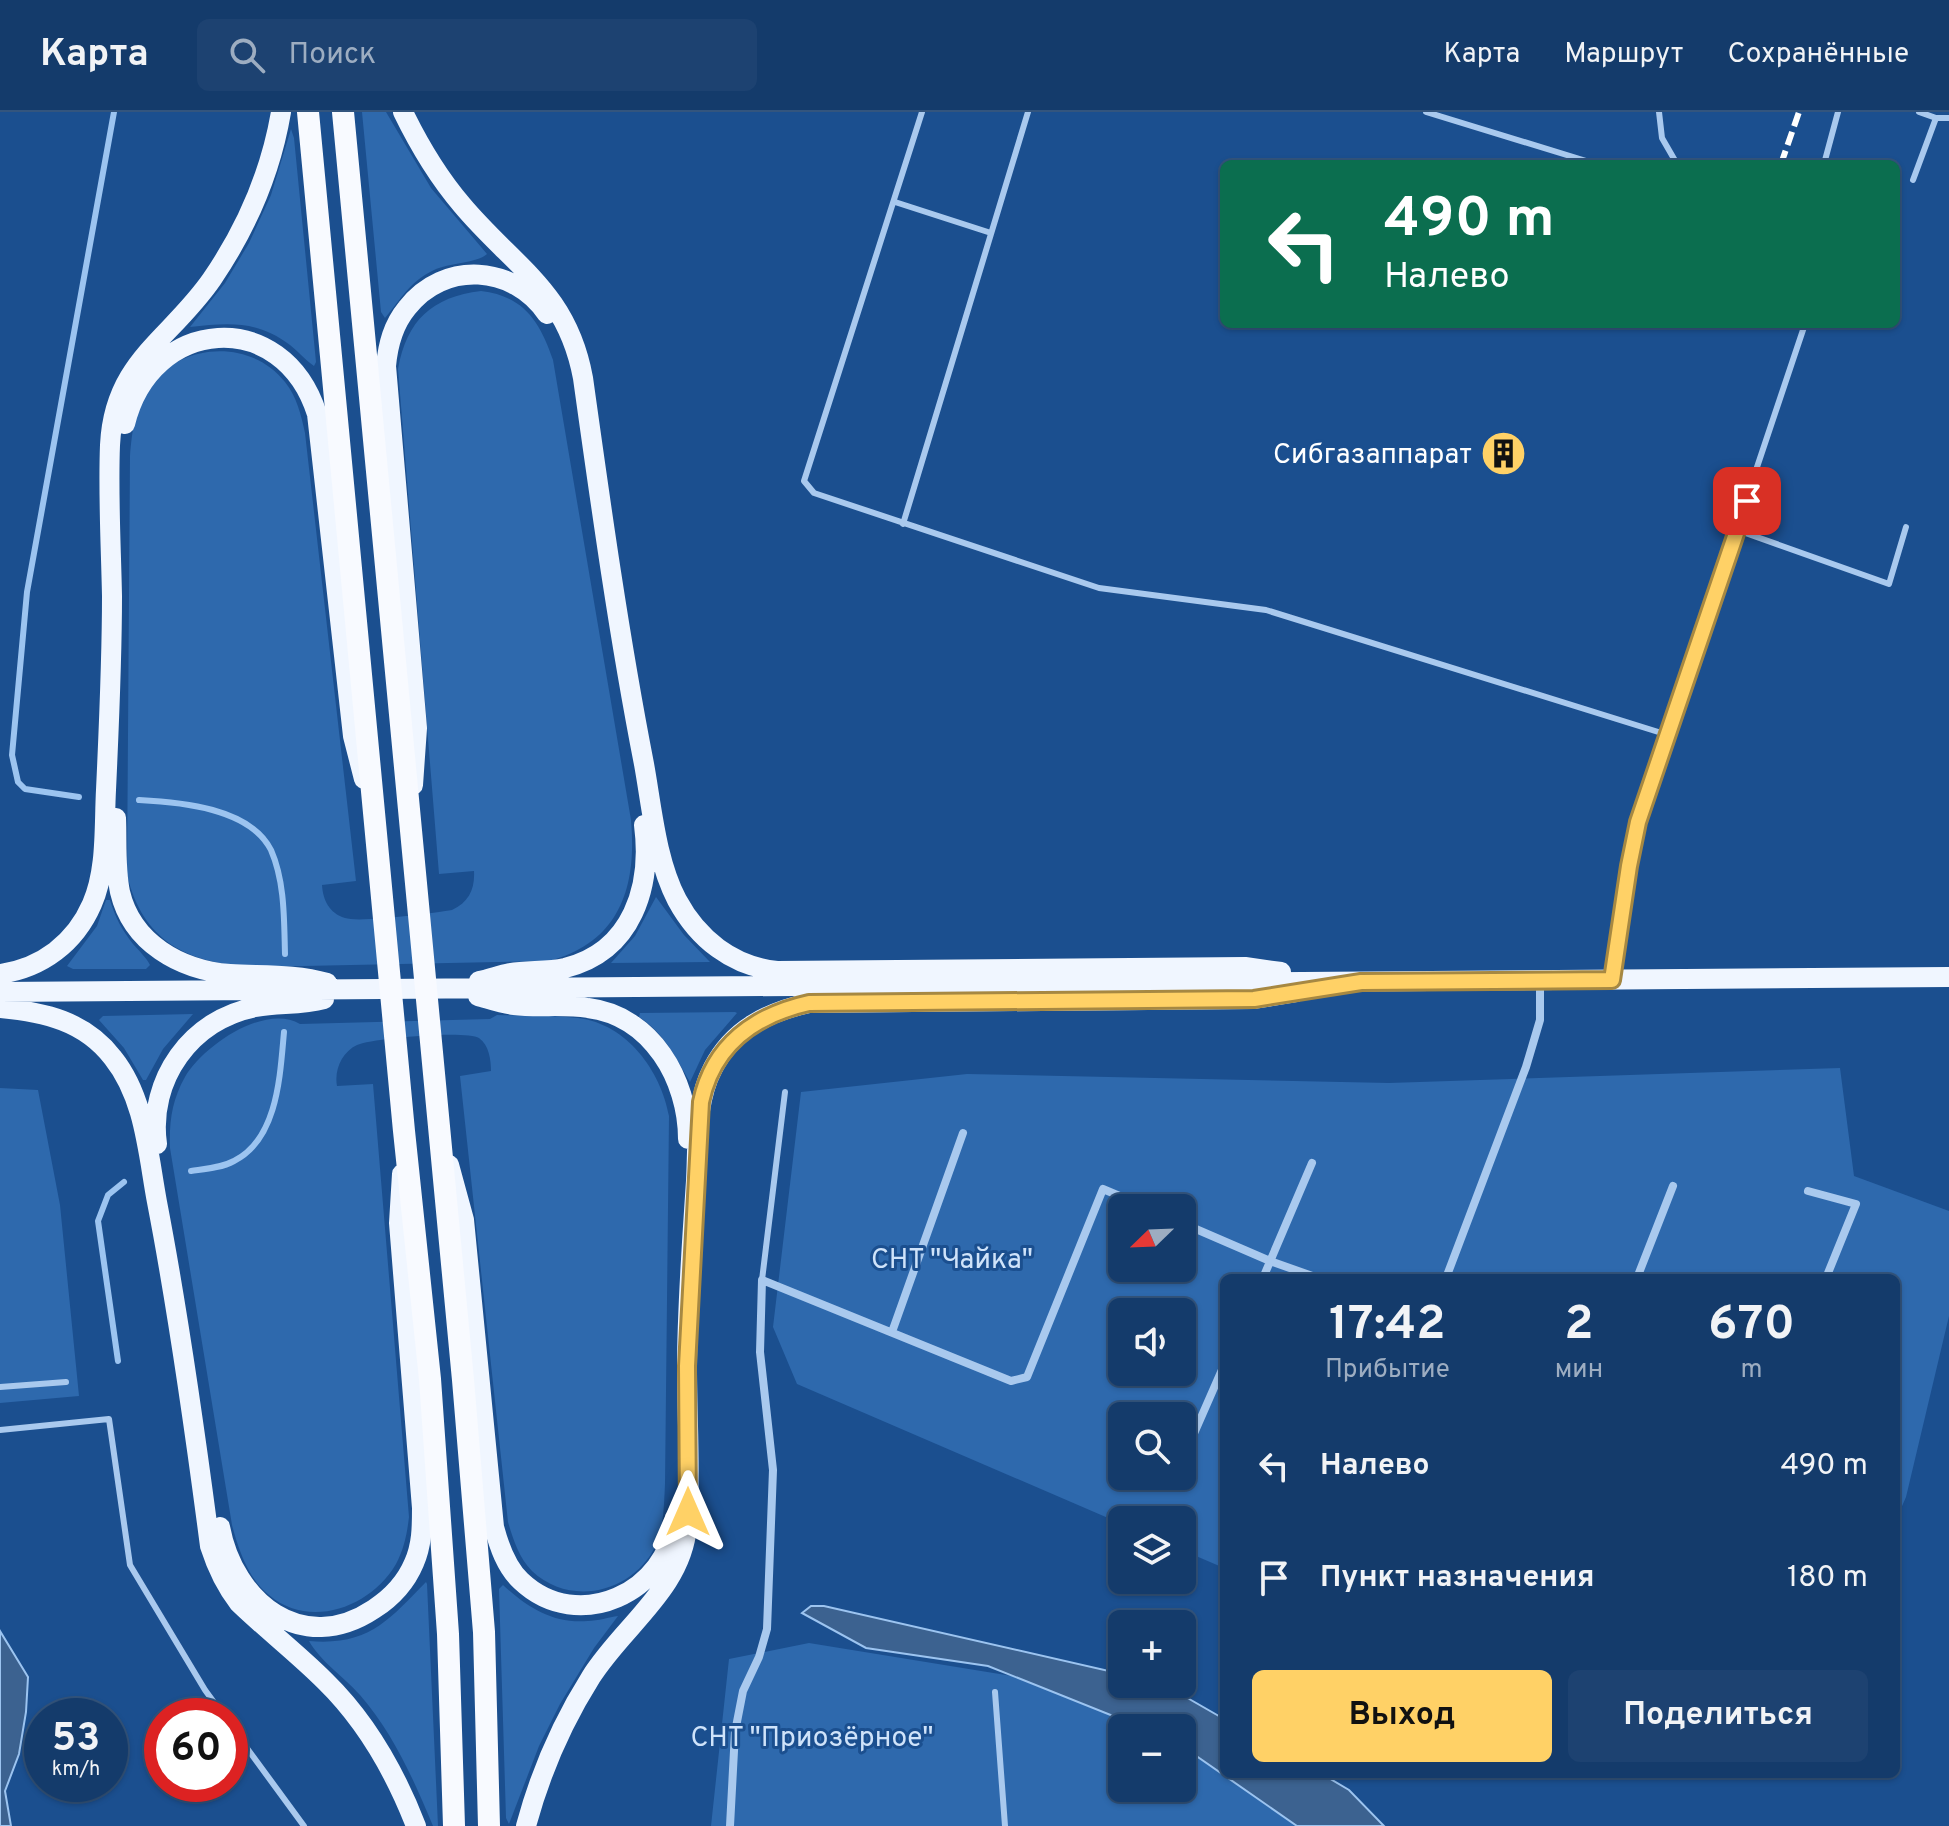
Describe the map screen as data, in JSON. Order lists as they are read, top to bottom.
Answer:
{
  "parks": ["СНТ \"Чайка\"", "СНТ \"Приозёрное\""],
  "places": {
    "building": ["Сибгазаппарат"]
  },
  "north": "bottom left",
  "page": {
    "header": "Карта",
    "search": "Поиск",
    "nav": ["Карта", "Маршрут", "Сохранённые"],
    "turn": ["490 m", "Налево"],
    "map_buttons": ["+", "−"],
    "eta": [
      "17:42",
      "Прибытие",
      "2",
      "мин",
      "670",
      "m"
    ],
    "list": [
      {
        "name": "Налево",
        "value": "490 m"
      },
      {
        "name": "Пункт назначения",
        "value": "180 m"
      }
    ],
    "buttons": ["Выход", "Поделиться"],
    "speed": "53 km/h",
    "limit": "60"
  }
}
